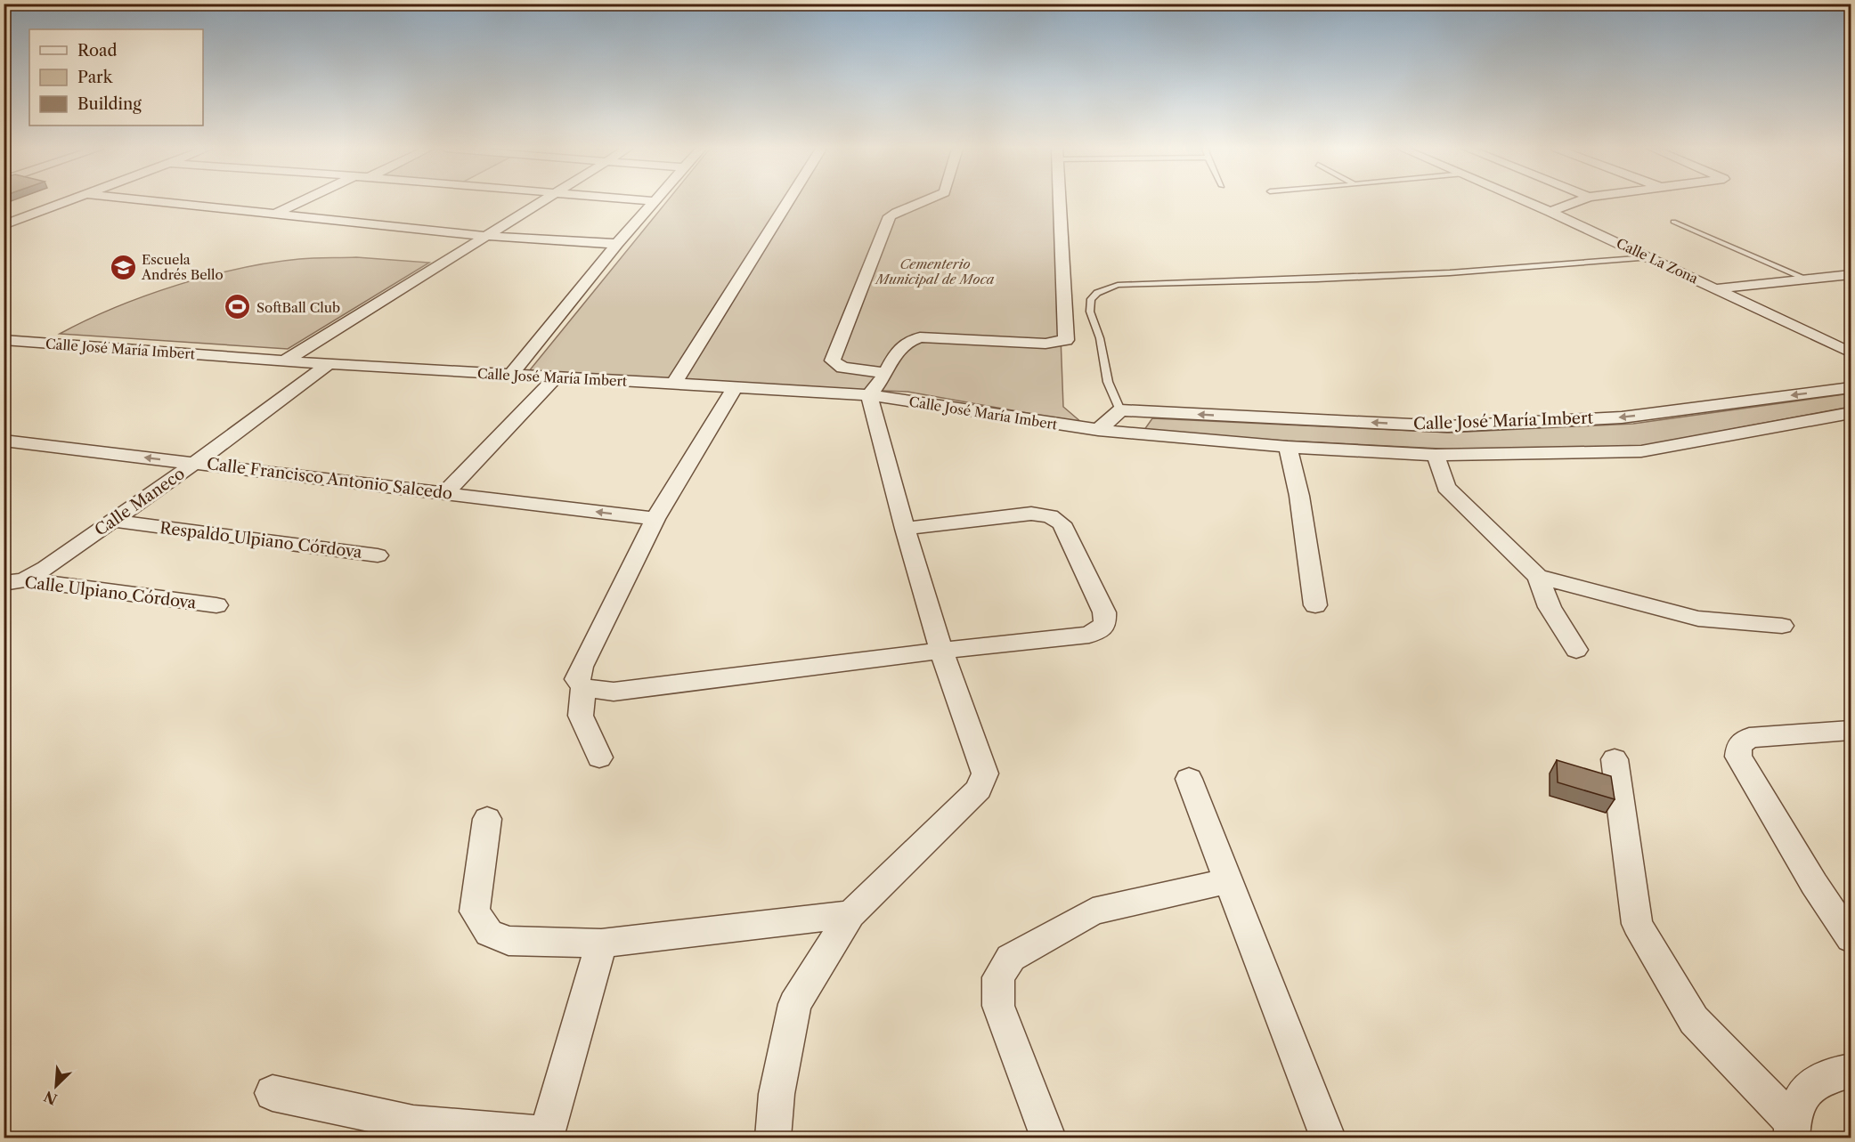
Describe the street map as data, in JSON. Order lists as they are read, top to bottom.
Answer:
{
  "streets": {
    "street": [
      "Calle La Zona",
      "Calle José María Imbert",
      "Calle Francisco Antonio Salcedo",
      "Calle Maneco",
      "Respaldo Ulpiano Córdova",
      "Calle Ulpiano Córdova"
    ]
  },
  "crossings": [
    ["Calle José María Imbert", "Calle Maneco"],
    ["Calle Francisco Antonio Salcedo", "Calle Maneco"],
    ["Calle Maneco", "Respaldo Ulpiano Córdova"],
    ["Calle Maneco", "Calle Ulpiano Córdova"]
  ],
  "one_way": ["Calle Francisco Antonio Salcedo"],
  "parks": ["Cementerio Municipal de Moca"],
  "places": {
    "school or university": ["Escuela Andrés Bello"],
    "sports": ["SoftBall Club"]
  },
  "legend": ["Road", "Park", "Building"],
  "north": "bottom left"
}
